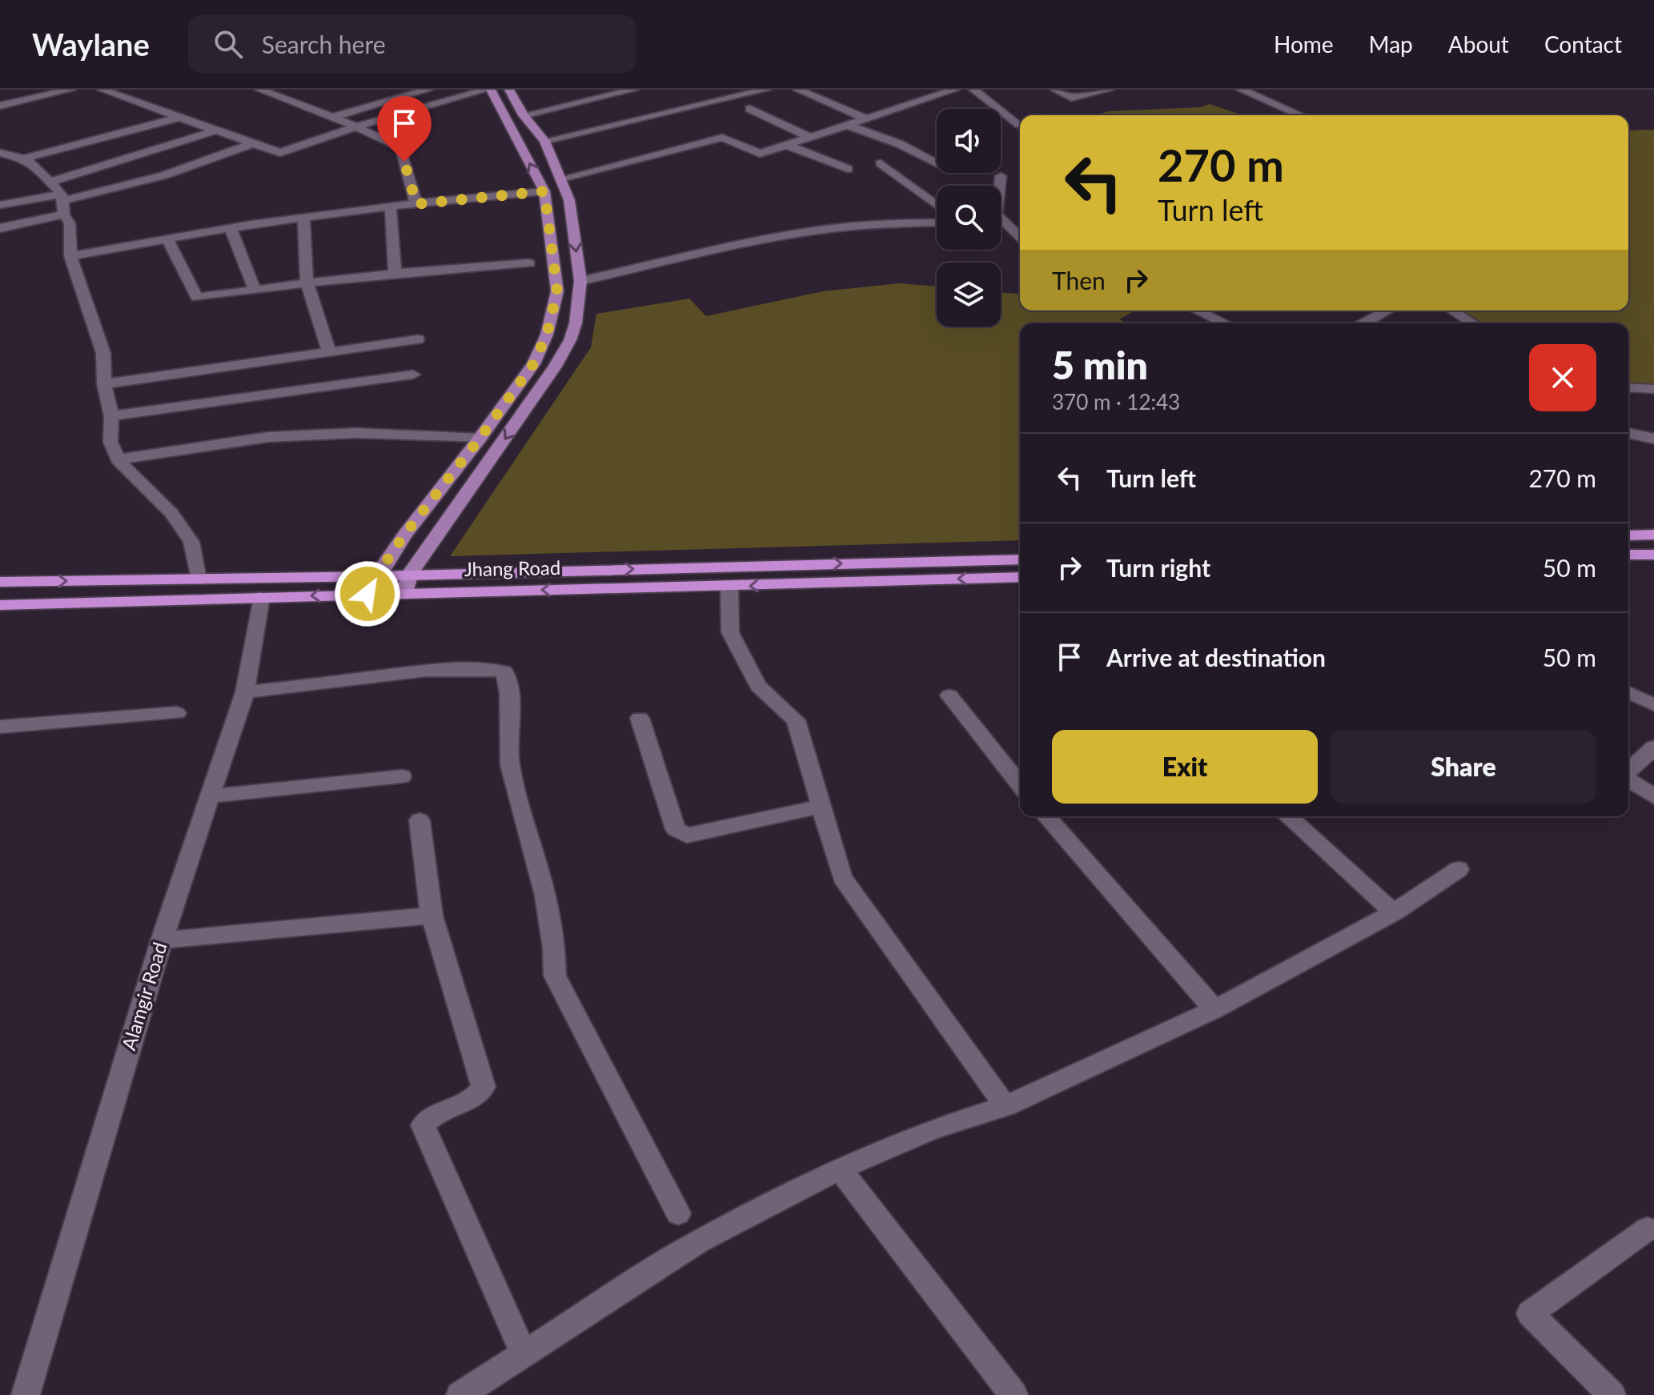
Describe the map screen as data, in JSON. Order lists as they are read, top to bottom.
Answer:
{
  "streets": {
    "highway": ["Jhang Road"],
    "street": ["Alamgir Road"]
  },
  "crossings": [
    ["Jhang Road", "Alamgir Road"]
  ],
  "page": {
    "header": "Waylane",
    "search": "Search here",
    "nav": [
      "Home",
      "Map",
      "About",
      "Contact"
    ],
    "turn": ["270 m", "Turn left"],
    "then": "Then",
    "heading": ["5 min", "370 m · 12:43"],
    "list": [
      {
        "name": "Turn left",
        "value": "270 m"
      },
      {
        "name": "Turn right",
        "value": "50 m"
      },
      {
        "name": "Arrive at destination",
        "value": "50 m"
      }
    ],
    "buttons": ["Exit", "Share"]
  }
}
